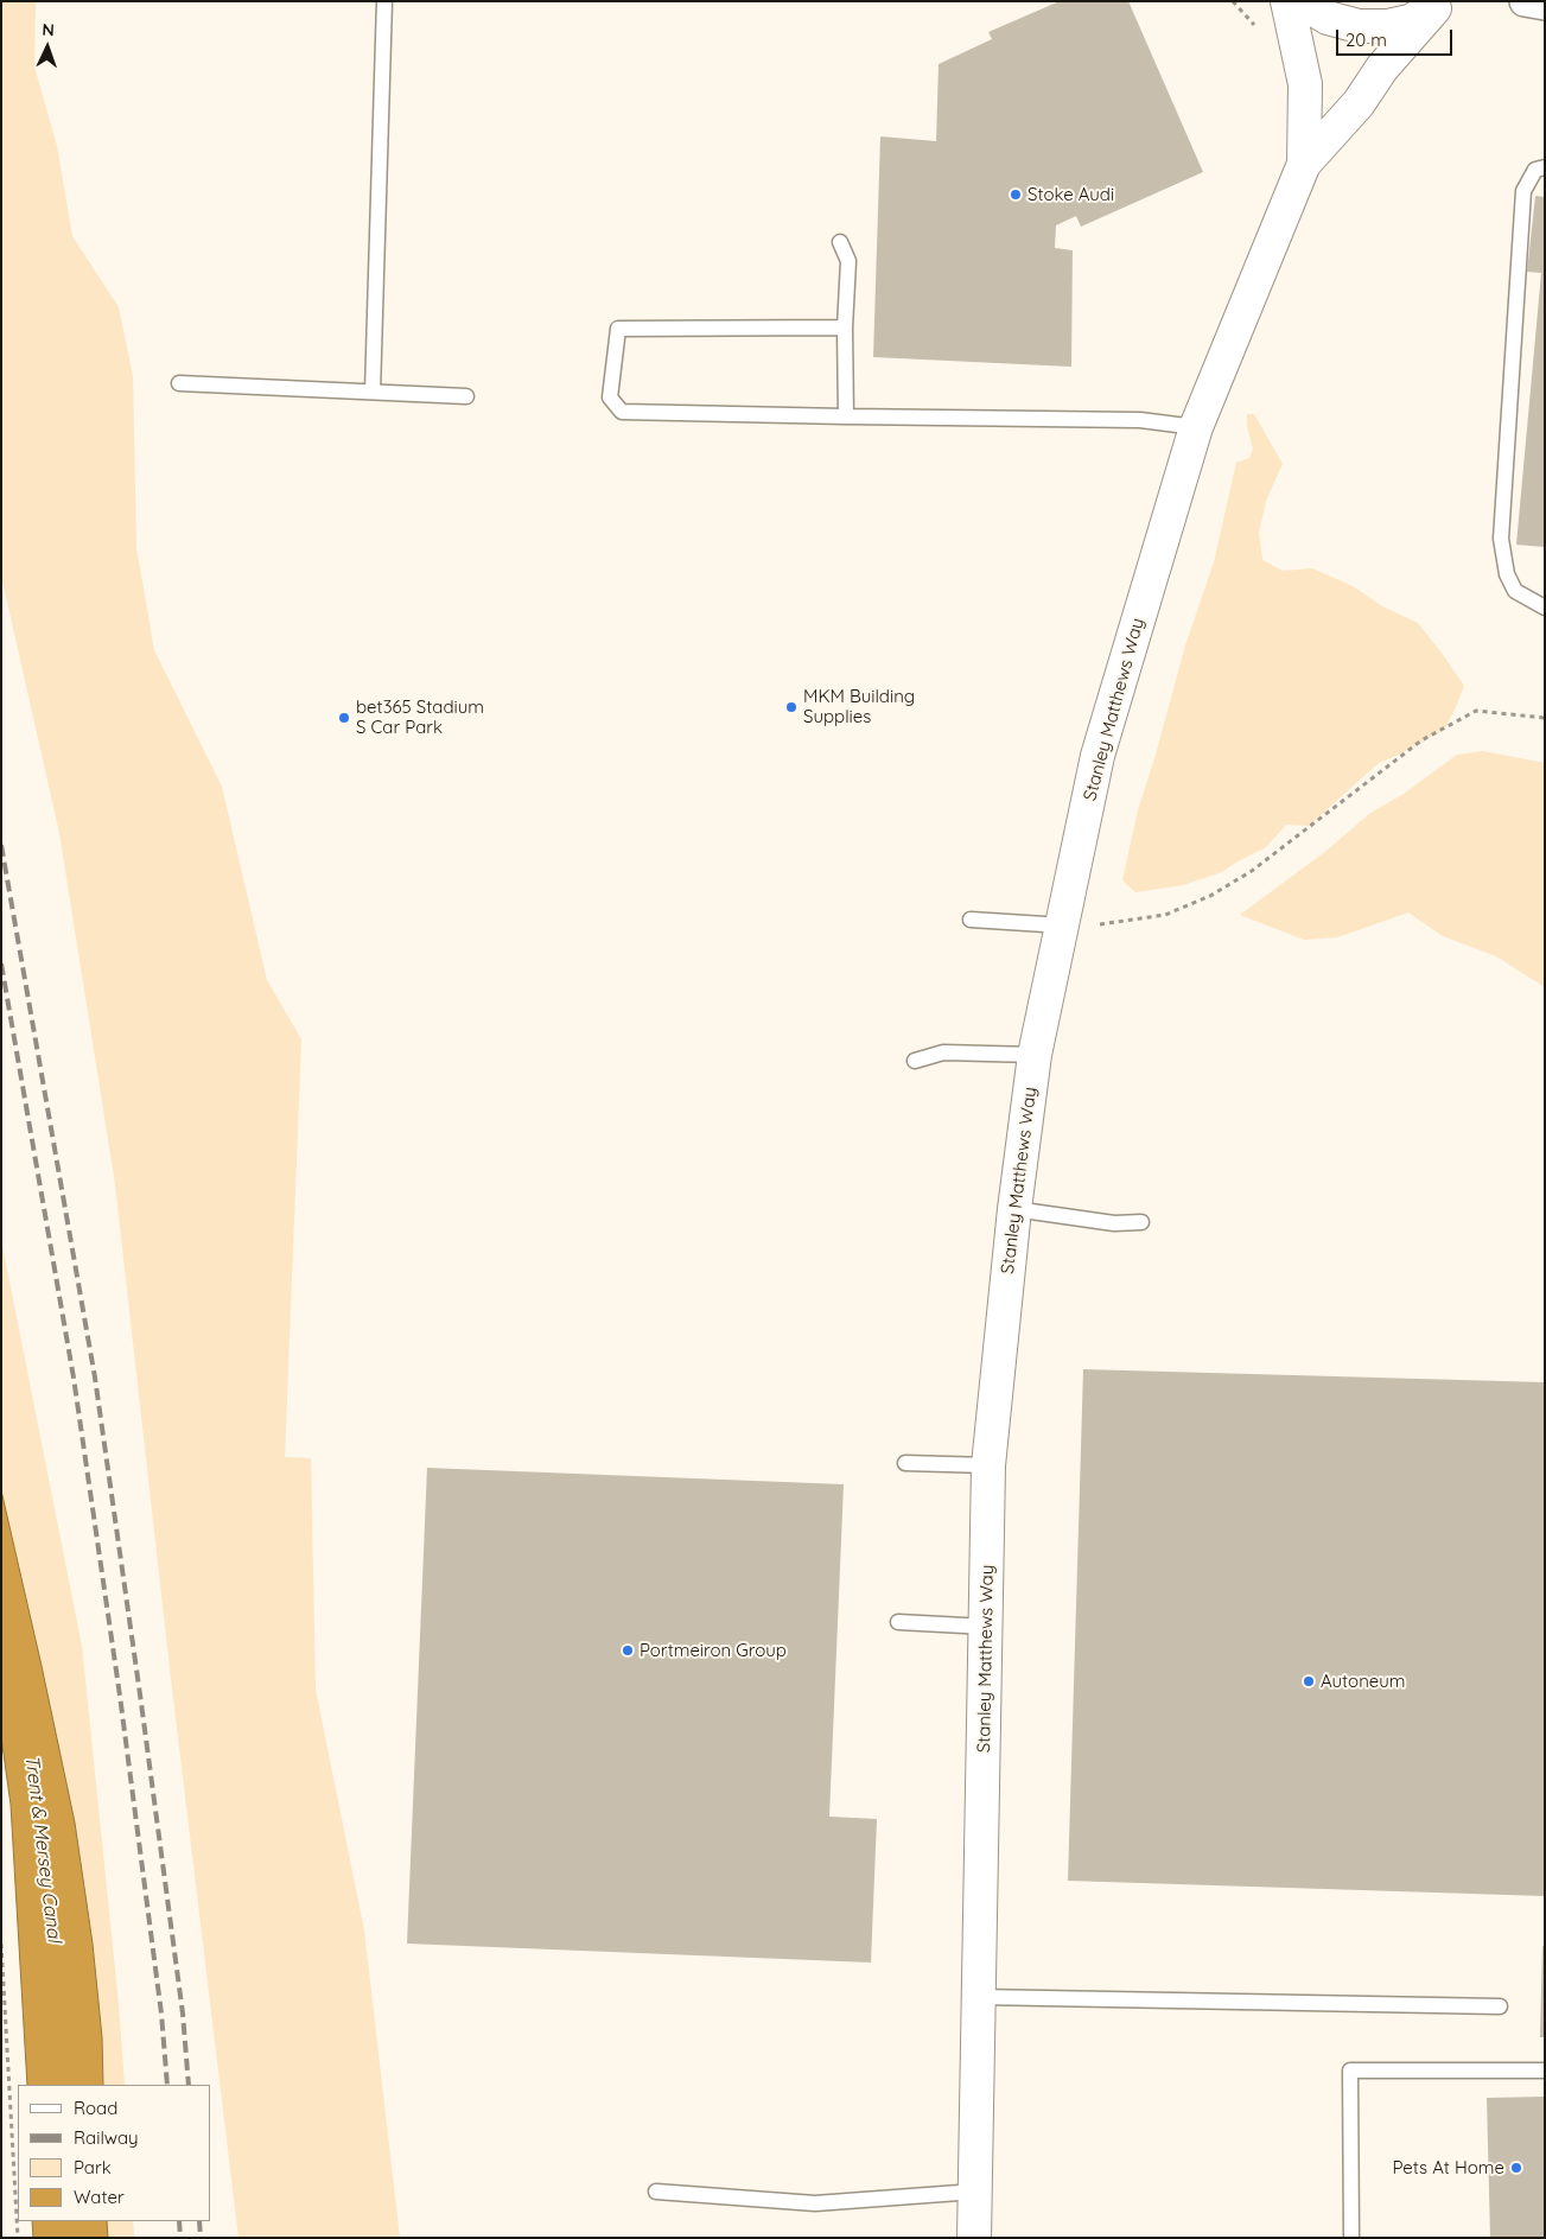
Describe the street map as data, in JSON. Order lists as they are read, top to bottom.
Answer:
{
  "streets": {
    "main road": ["Stanley Matthews Way"]
  },
  "water": ["Trent & Mersey Canal"],
  "places": [
    "Stoke Audi",
    "MKM Building Supplies",
    "bet365 Stadium S Car Park",
    "Portmeiron Group",
    "Autoneum",
    "Pets At Home"
  ],
  "legend": [
    "Road",
    "Railway",
    "Park",
    "Water"
  ],
  "scale_bar": "20 m",
  "north": "top"
}
